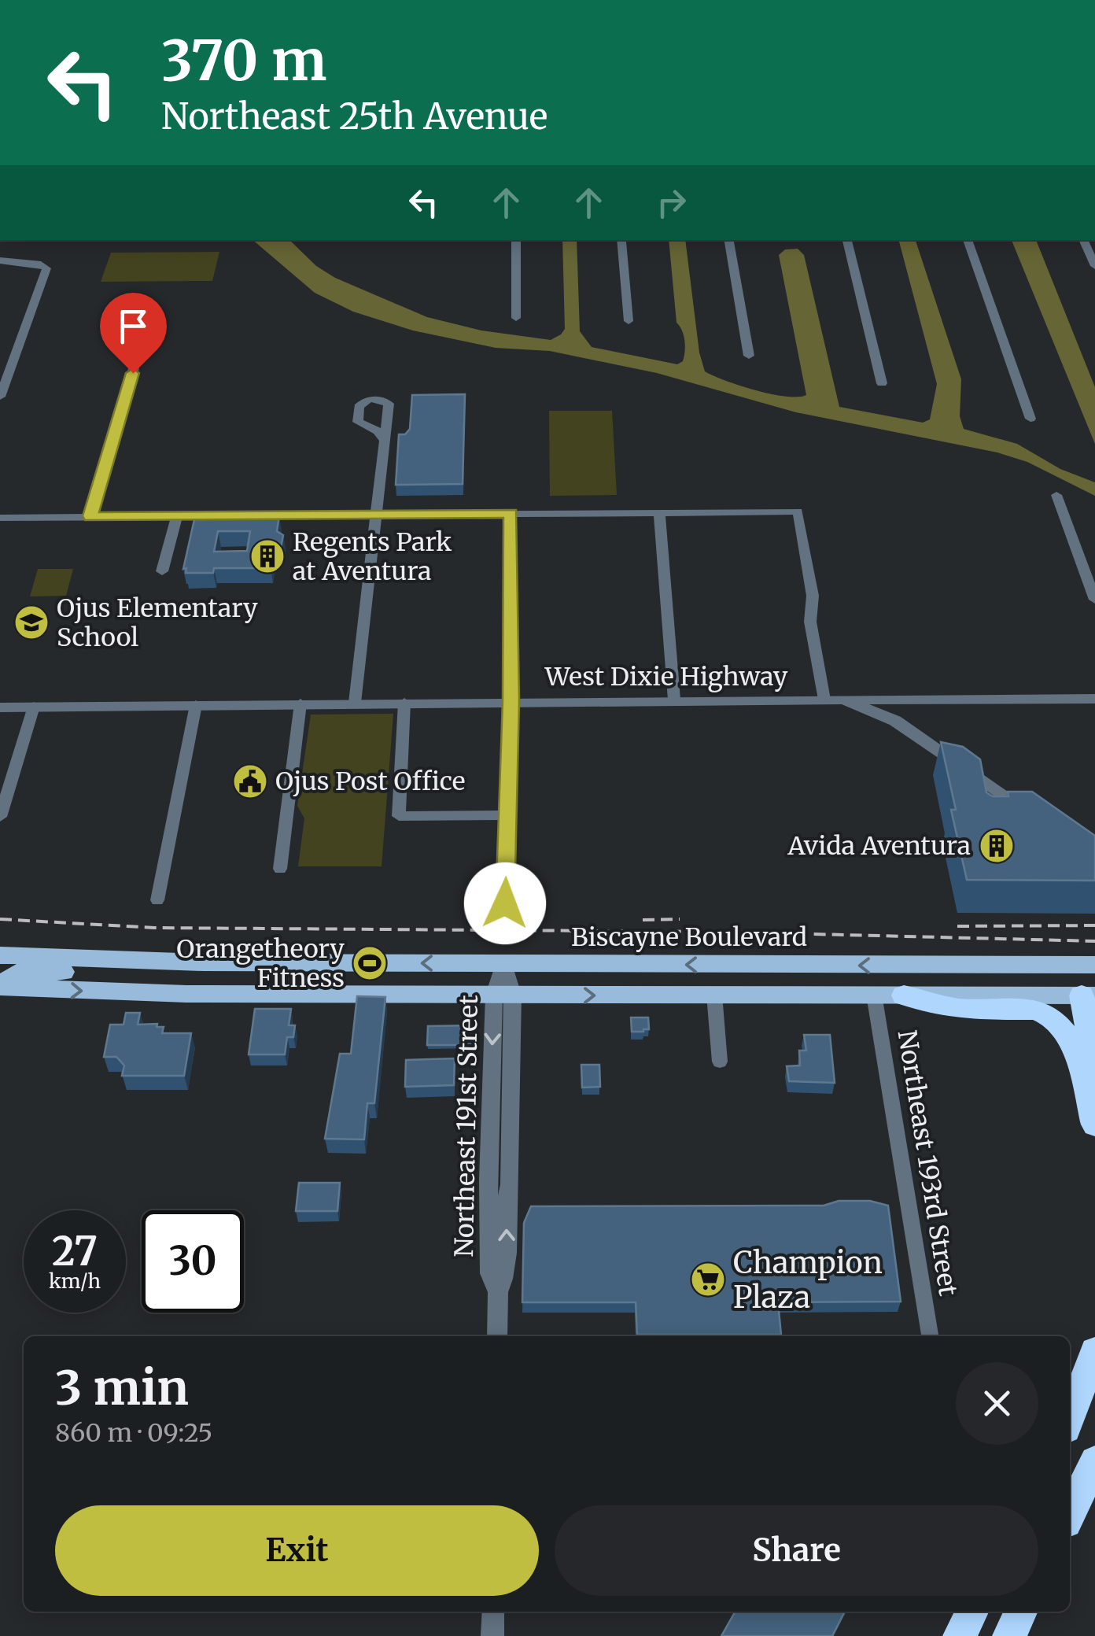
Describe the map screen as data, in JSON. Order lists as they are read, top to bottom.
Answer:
{
  "streets": {
    "main road": ["Biscayne Boulevard"],
    "street": ["West Dixie Highway", "Northeast 191st Street", "Northeast 193rd Street"]
  },
  "crossings": [
    ["Biscayne Boulevard", "Northeast 191st Street"]
  ],
  "places": {
    "building": ["Regents Park at Aventura", "Avida Aventura"],
    "school or university": ["Ojus Elementary School"],
    "public building": ["Ojus Post Office"],
    "sports": ["Orangetheory Fitness"],
    "supermarket": ["Champion Plaza"]
  },
  "page": {
    "turn": ["370 m", "Northeast 25th Avenue"],
    "speed": "27 km/h",
    "limit": "30",
    "heading": ["3 min", "860 m · 09:25"],
    "buttons": ["Exit", "Share"]
  }
}
